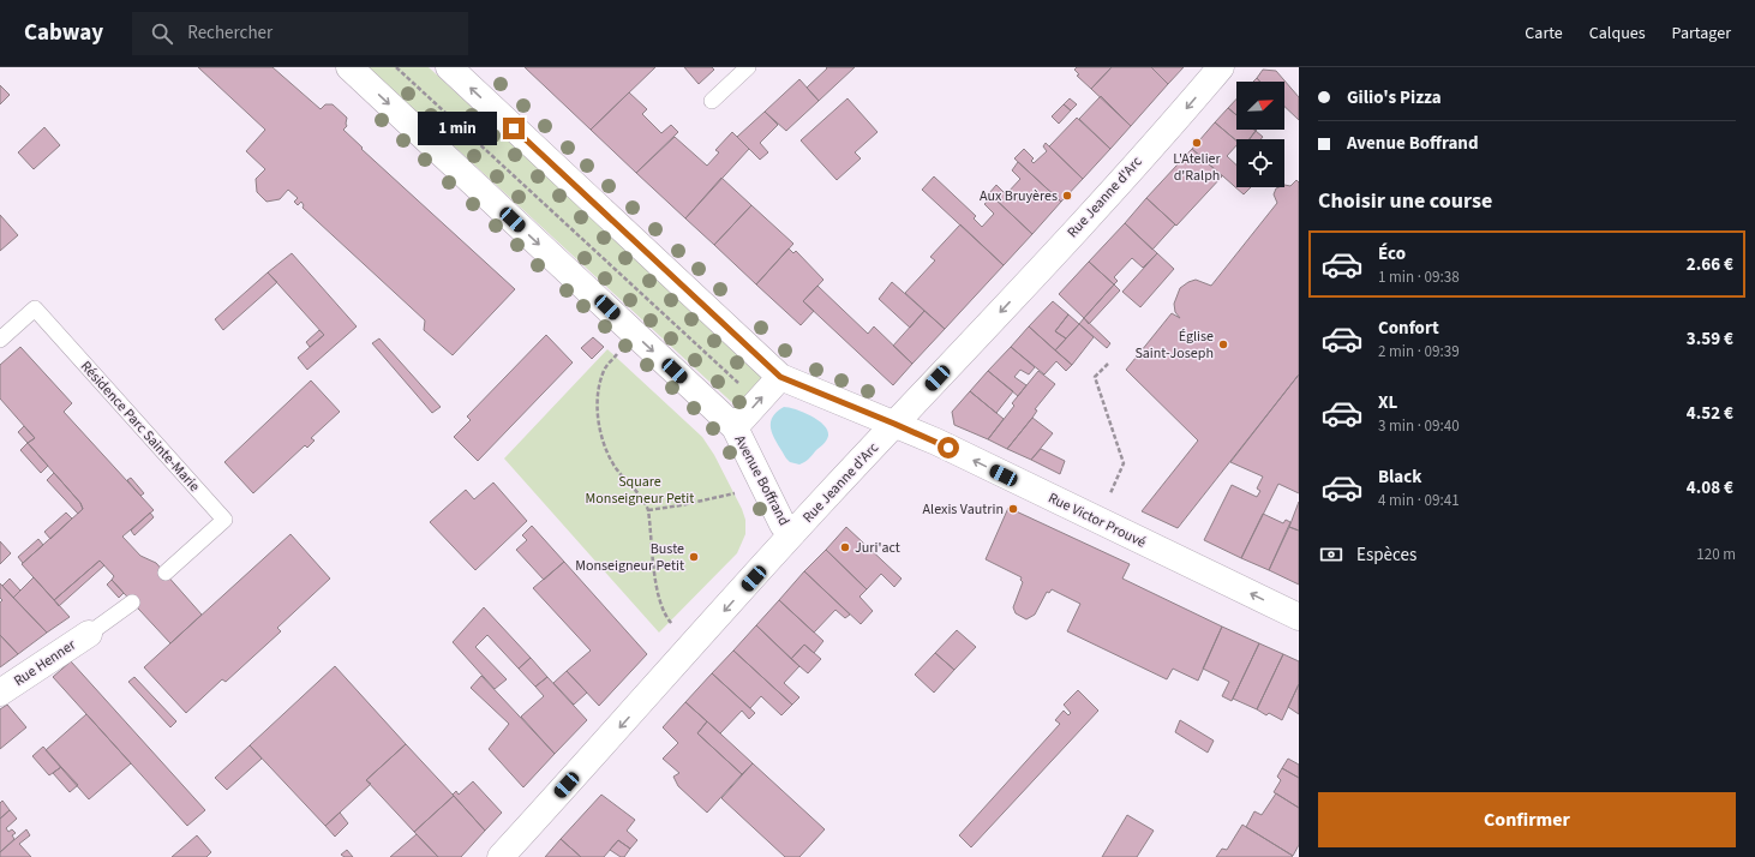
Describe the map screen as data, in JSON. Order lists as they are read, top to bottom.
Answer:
{
  "streets": {
    "street": [
      "Rue Jeanne d'Arc",
      "Avenue Boffrand",
      "Rue Victor Prouvé",
      "Rue Henner"
    ],
    "lane": ["Résidence Parc Sainte-Marie"]
  },
  "crossings": [
    ["Rue Jeanne d'Arc", "Avenue Boffrand"],
    ["Rue Jeanne d'Arc", "Rue Victor Prouvé"]
  ],
  "one_way": ["Rue Jeanne d'Arc", "Rue Victor Prouvé"],
  "parks": ["Square Monseigneur Petit"],
  "places": [
    "L'Atelier d'Ralph",
    "Aux Bruyères",
    "Église Saint-Joseph",
    "Alexis Vautrin",
    "Juri'act",
    "Buste Monseigneur Petit"
  ],
  "north": "top right",
  "page": {
    "header": "Cabway",
    "search": "Rechercher",
    "nav": ["Carte", "Calques", "Partager"],
    "banner": ["Gilio's Pizza", "Avenue Boffrand"],
    "bubble": "1 min",
    "heading": "Choisir une course",
    "list": [
      {
        "name": "Éco",
        "note": "1 min · 09:38",
        "value": "2.66 €"
      },
      {
        "name": "Confort",
        "note": "2 min · 09:39",
        "value": "3.59 €"
      },
      {
        "name": "XL",
        "note": "3 min · 09:40",
        "value": "4.52 €"
      },
      {
        "name": "Black",
        "note": "4 min · 09:41",
        "value": "4.08 €"
      }
    ],
    "pay": ["Espèces", "120 m"],
    "buttons": "Confirmer"
  }
}
